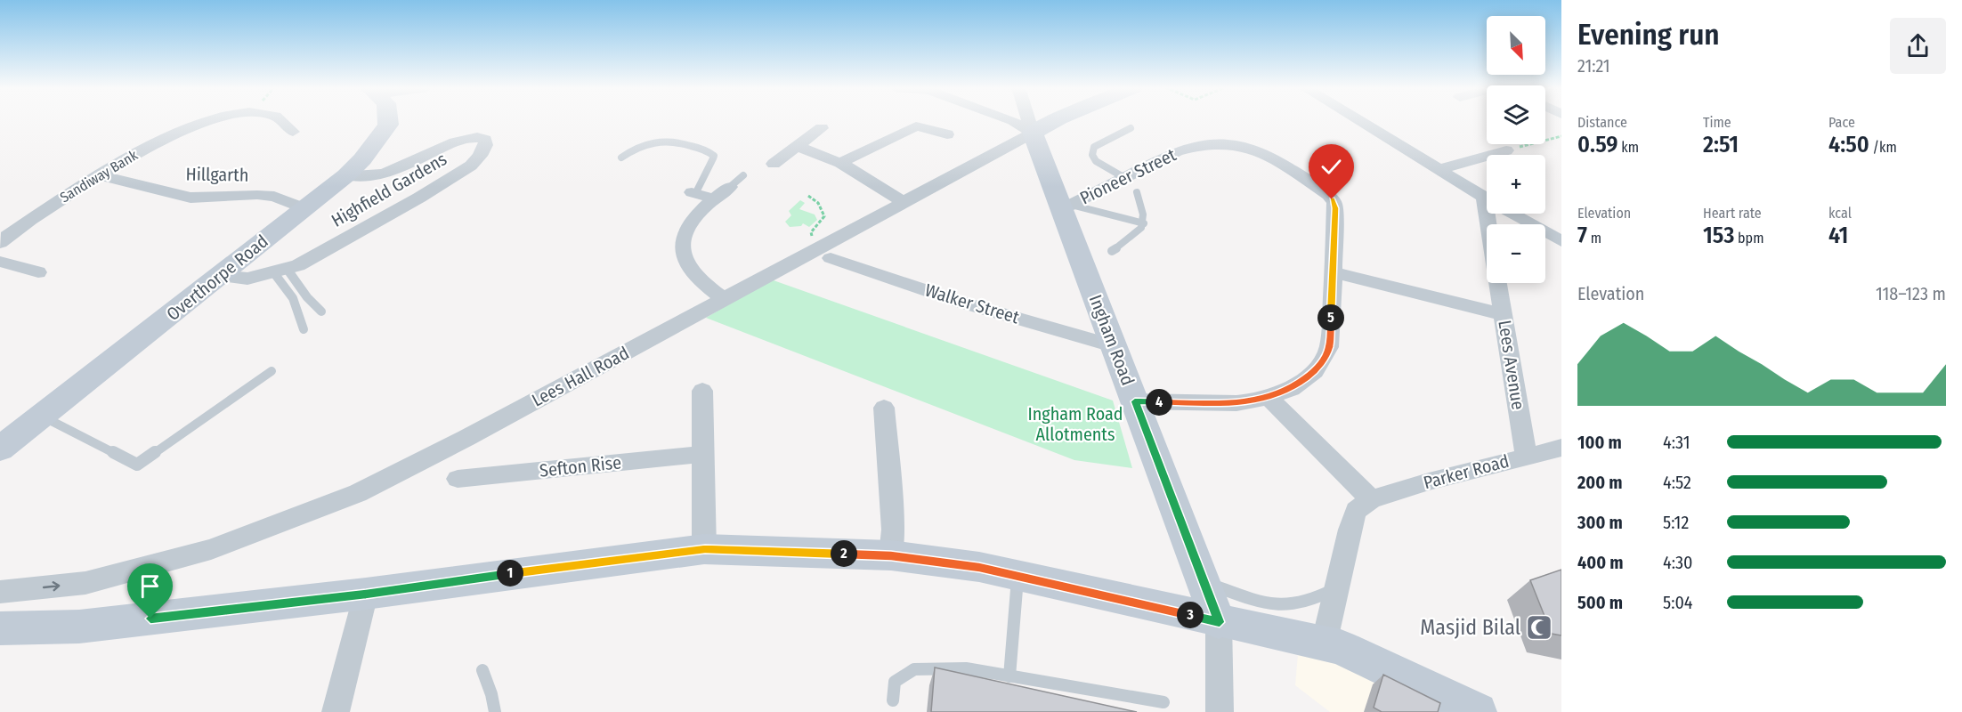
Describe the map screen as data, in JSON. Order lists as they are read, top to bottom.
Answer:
{
  "streets": {
    "street": [
      "Hillgarth",
      "Sandiway Bank",
      "Pioneer Street",
      "Highfield Gardens",
      "Overthorpe Road",
      "Walker Street",
      "Ingham Road",
      "Lees Avenue",
      "Lees Hall Road",
      "Sefton Rise",
      "Parker Road"
    ]
  },
  "crossings": [
    ["Hillgarth", "Sandiway Bank"],
    ["Hillgarth", "Overthorpe Road"],
    ["Pioneer Street", "Ingham Road"],
    ["Highfield Gardens", "Overthorpe Road"],
    ["Walker Street", "Ingham Road"],
    ["Walker Street", "Lees Hall Road"],
    ["Ingham Road", "Lees Hall Road"],
    ["Lees Avenue", "Parker Road"]
  ],
  "parks": ["Ingham Road Allotments"],
  "places": {
    "mosque": ["Masjid Bilal"]
  },
  "north": "bottom right",
  "page": {
    "heading": ["Evening run", "21:21"],
    "map_buttons": ["+", "−"],
    "stats": [
      ["Distance", "0.59 km"],
      ["Time", "2:51"],
      ["Pace", "4:50 /km"],
      ["Elevation", "7 m"],
      ["Heart rate", "153 bpm"],
      ["kcal", "41"]
    ],
    "chart": ["Elevation", "118–123 m"],
    "pins": [
      "5",
      "4",
      "2",
      "1",
      "3"
    ],
    "list": [
      {
        "name": "100 m",
        "note": "4:31"
      },
      {
        "name": "200 m",
        "note": "4:52"
      },
      {
        "name": "300 m",
        "note": "5:12"
      },
      {
        "name": "400 m",
        "note": "4:30"
      },
      {
        "name": "500 m",
        "note": "5:04"
      }
    ]
  }
}
